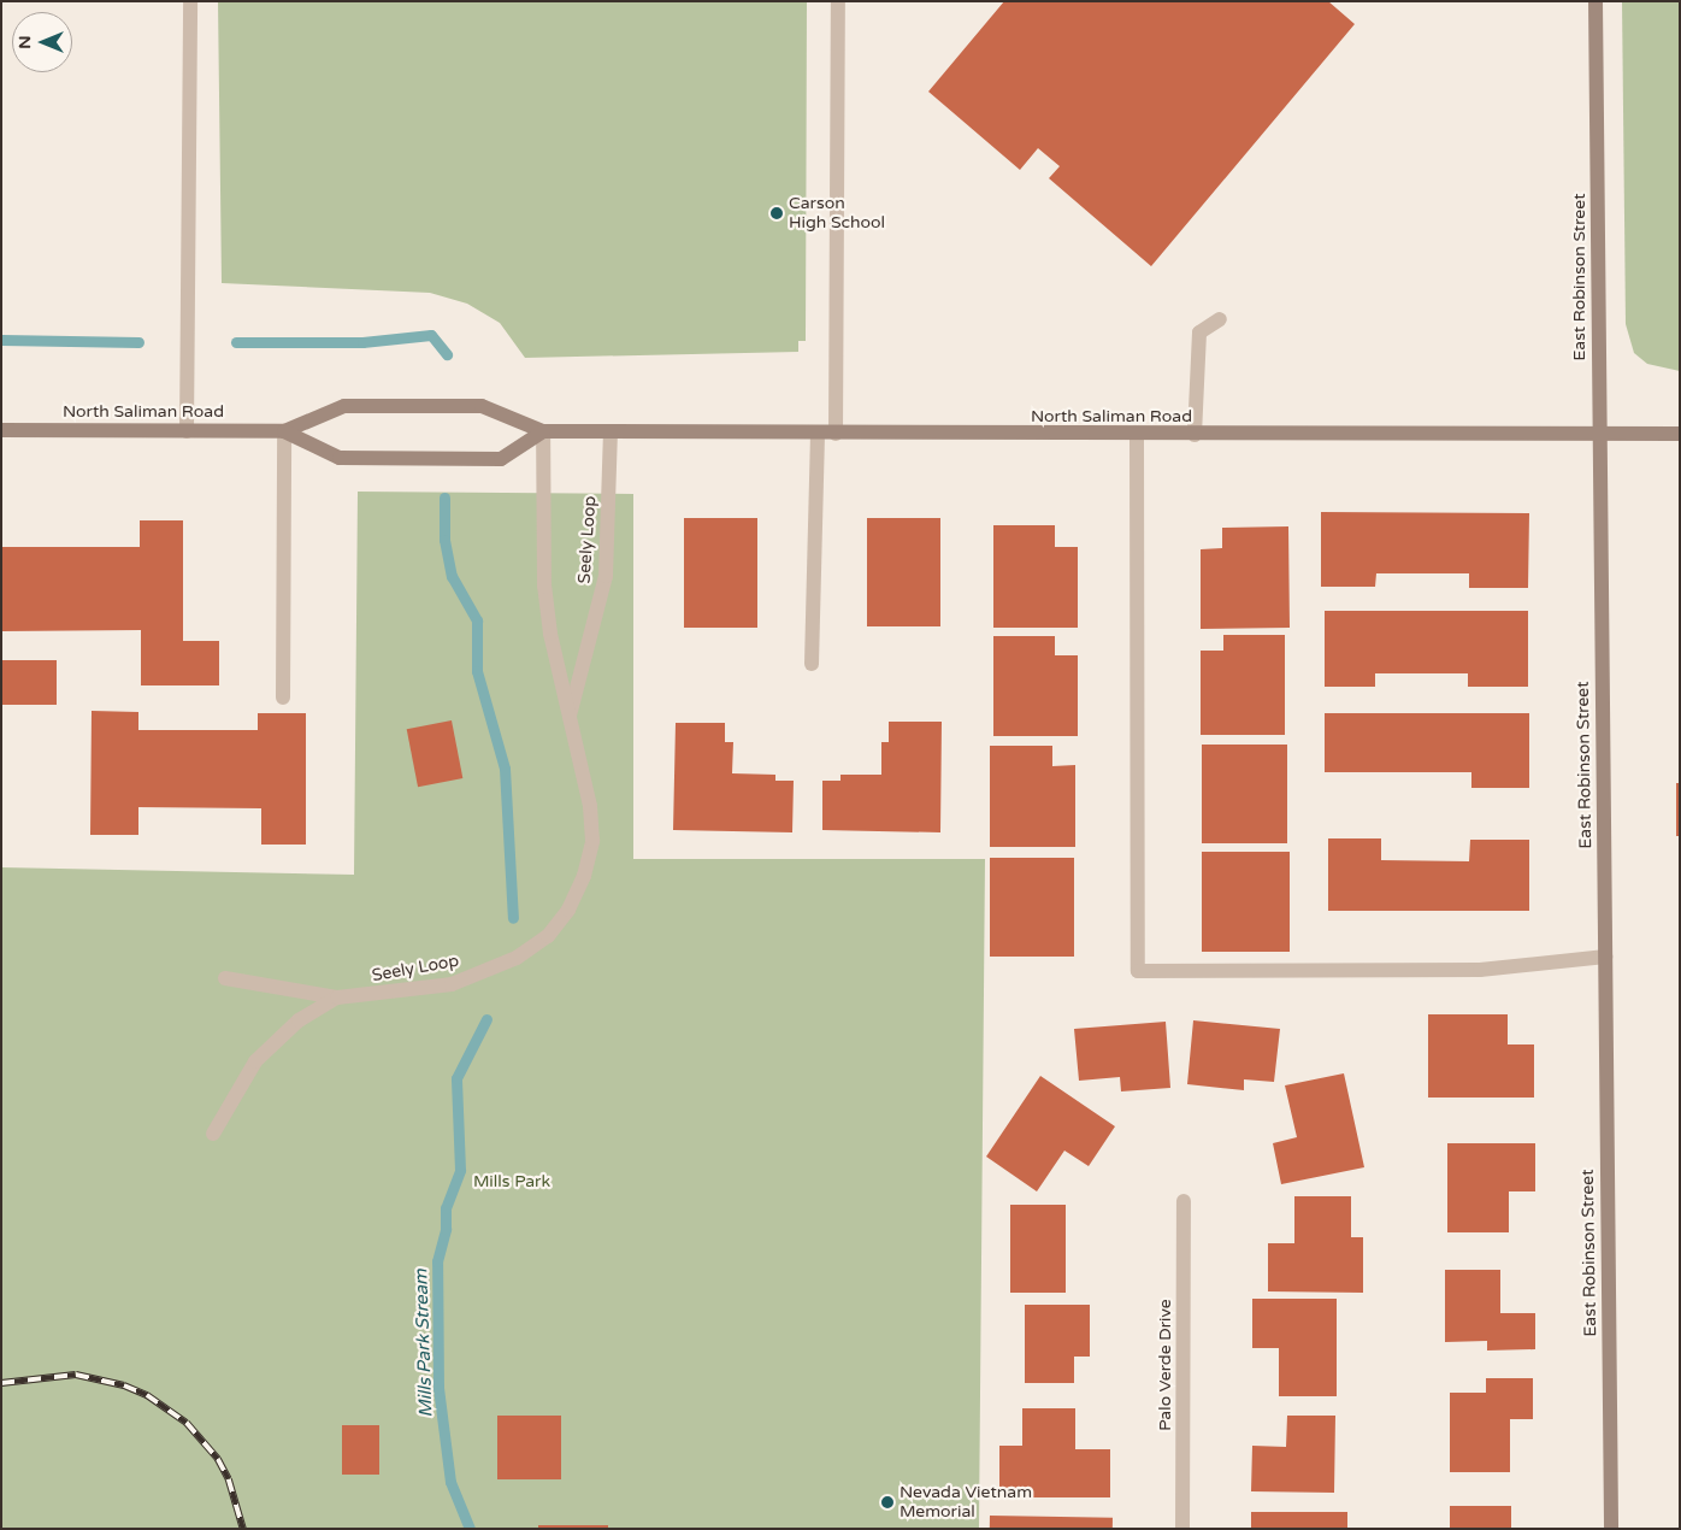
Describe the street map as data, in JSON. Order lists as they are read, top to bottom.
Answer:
{
  "streets": {
    "main road": ["East Robinson Street", "North Saliman Road"],
    "street": ["Seely Loop", "Palo Verde Drive"]
  },
  "crossings": [
    ["East Robinson Street", "North Saliman Road"],
    ["North Saliman Road", "Seely Loop"]
  ],
  "water": ["Mills Park Stream"],
  "parks": ["Mills Park"],
  "places": ["Carson High School", "Nevada Vietnam Memorial"],
  "north": "left"
}
